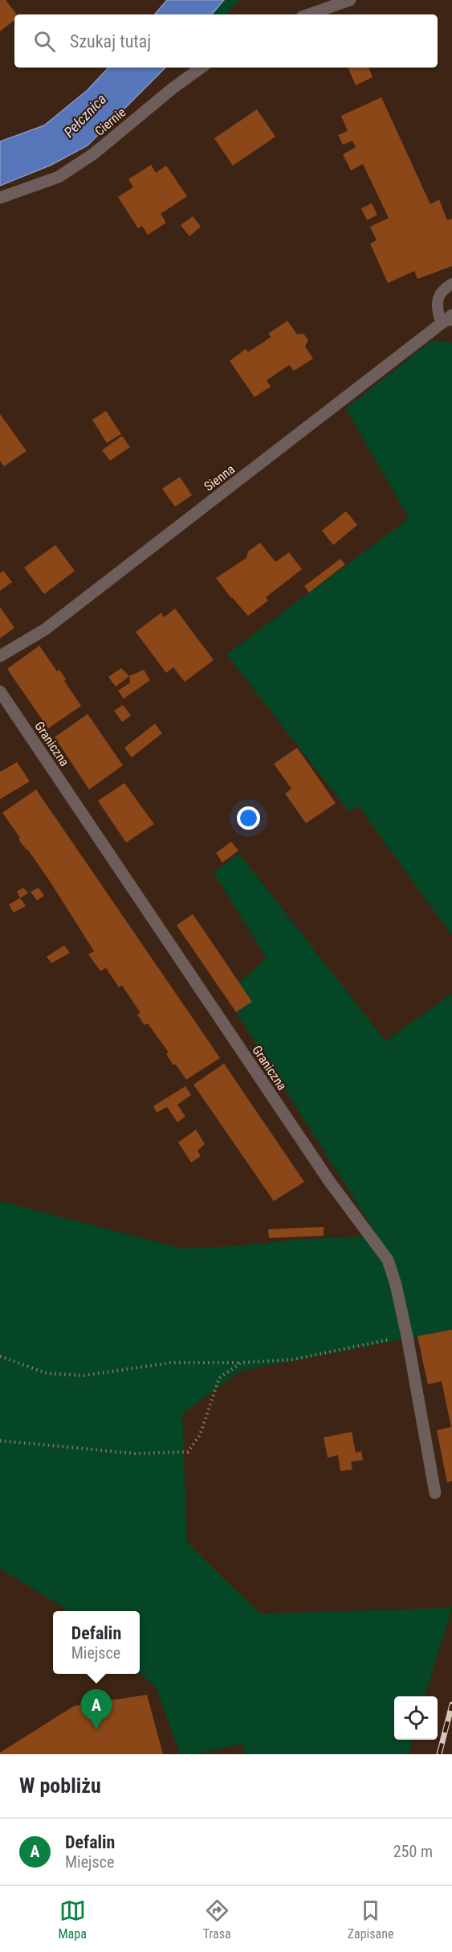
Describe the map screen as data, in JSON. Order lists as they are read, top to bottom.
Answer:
{
  "streets": {
    "street": ["Ciernie", "Sienna", "Graniczna"]
  },
  "water": ["Pełcznica"],
  "page": {
    "search": "Szukaj tutaj",
    "popup": ["Defalin", "Miejsce"],
    "pins": "A",
    "heading": "W pobliżu",
    "list": [
      {
        "mark": "A",
        "name": "Defalin",
        "note": "Miejsce",
        "value": "250 m"
      }
    ],
    "nav": ["Mapa", "Trasa", "Zapisane"]
  }
}
